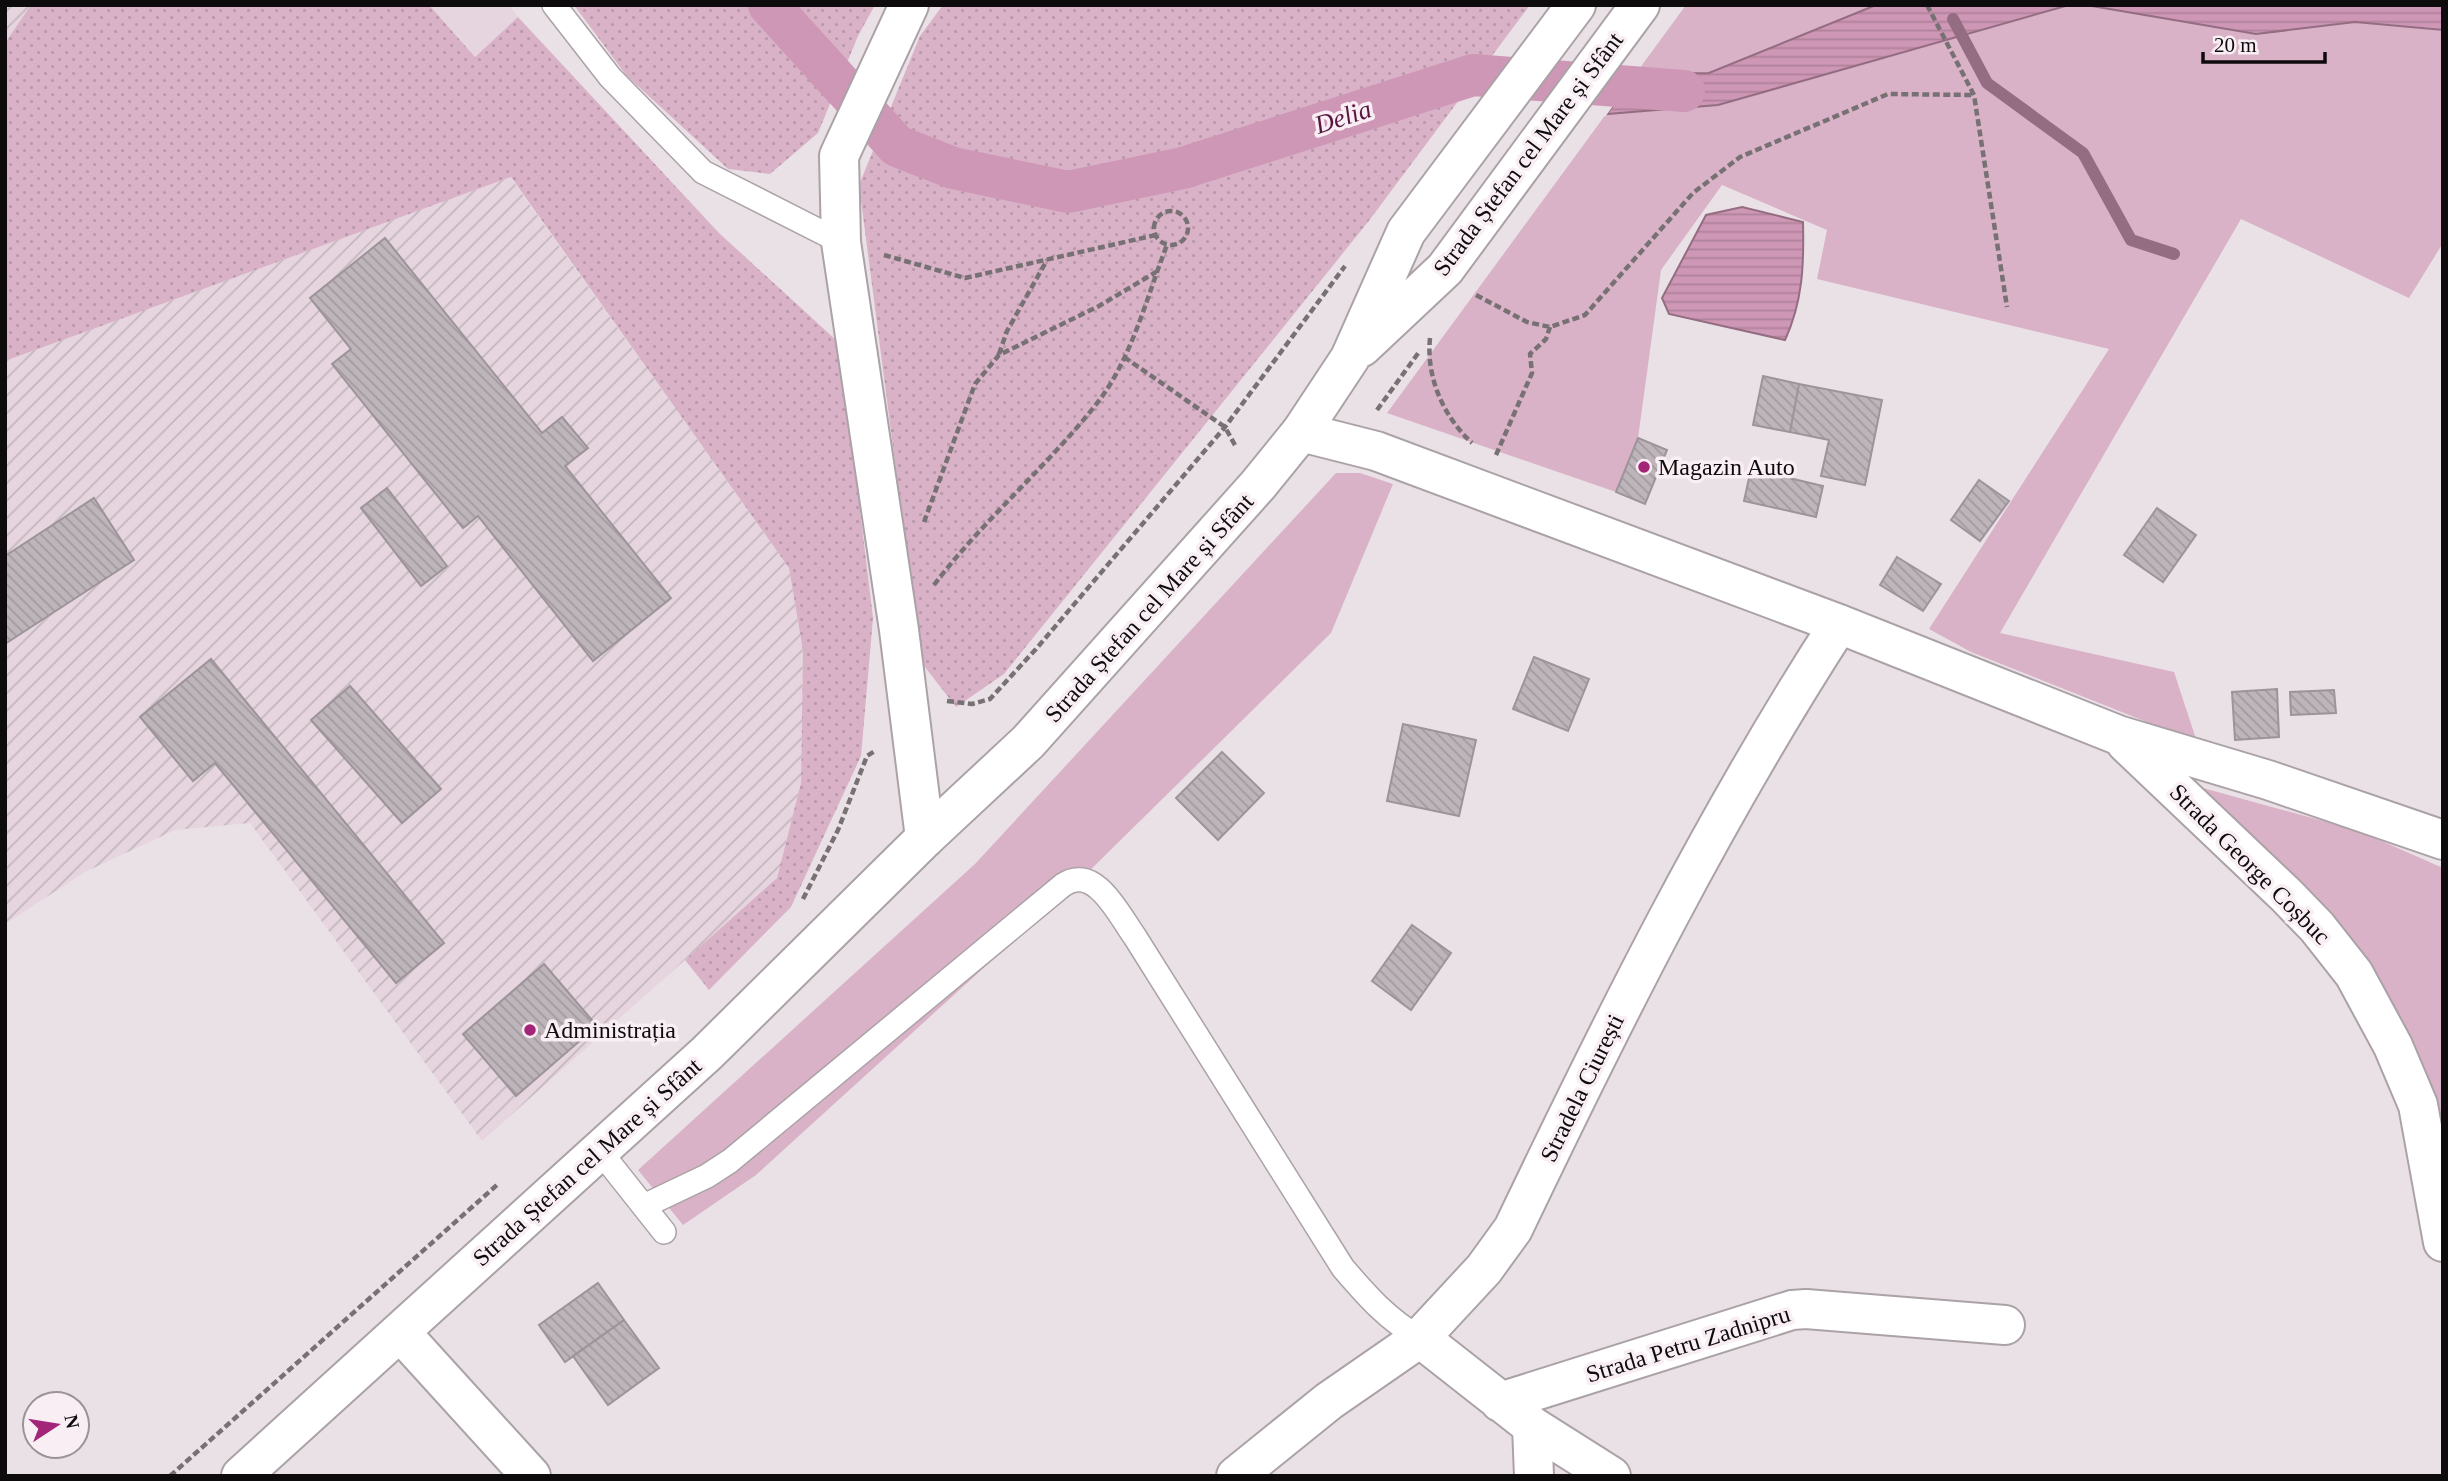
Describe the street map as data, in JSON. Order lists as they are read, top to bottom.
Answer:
{
  "streets": {
    "street": [
      "Strada Ștefan cel Mare și Sfânt",
      "Strada George Coșbuc",
      "Stradela Ciurești",
      "Strada Petru Zadnipru"
    ]
  },
  "water": ["Delia"],
  "places": ["Magazin Auto", "Administrația"],
  "scale_bar": "20 m",
  "north": "right"
}
